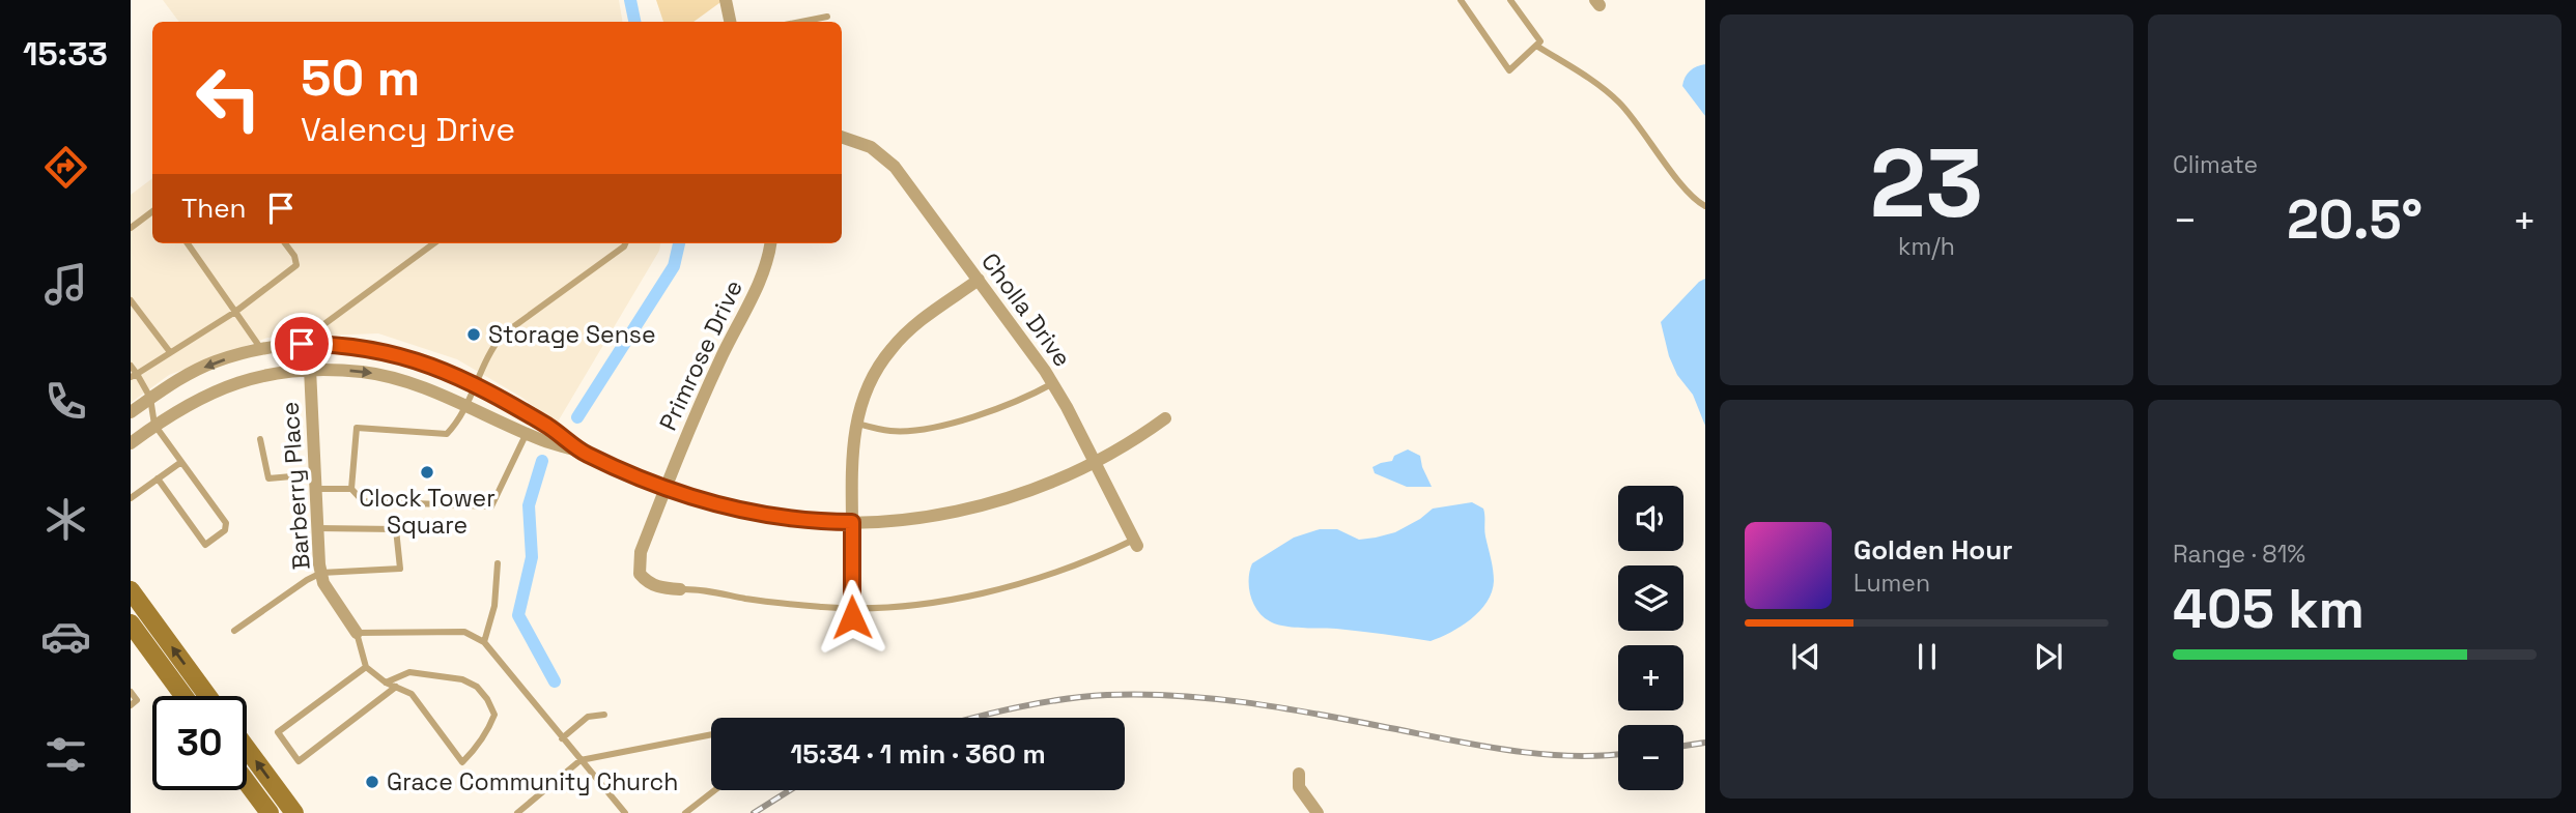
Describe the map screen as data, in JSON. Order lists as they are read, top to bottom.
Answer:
{
  "streets": {
    "street": ["Cholla Drive", "Primrose Drive", "Barberry Place"]
  },
  "places": ["Storage Sense", "Clock Tower Square", "Grace Community Church"],
  "page": {
    "tabs": "15:33",
    "tile": [
      ["23", "km/h"],
      "Climate",
      ["Range · 81%", "405 km"]
    ],
    "turn": ["50 m", "Valency Drive"],
    "then": "Then",
    "heat": ["−", "20.5°", "+"],
    "map_buttons": ["+", "−"],
    "song": ["Golden Hour", "Lumen"],
    "limit": "30",
    "trip": "15:34 · 1 min · 360 m"
  }
}
